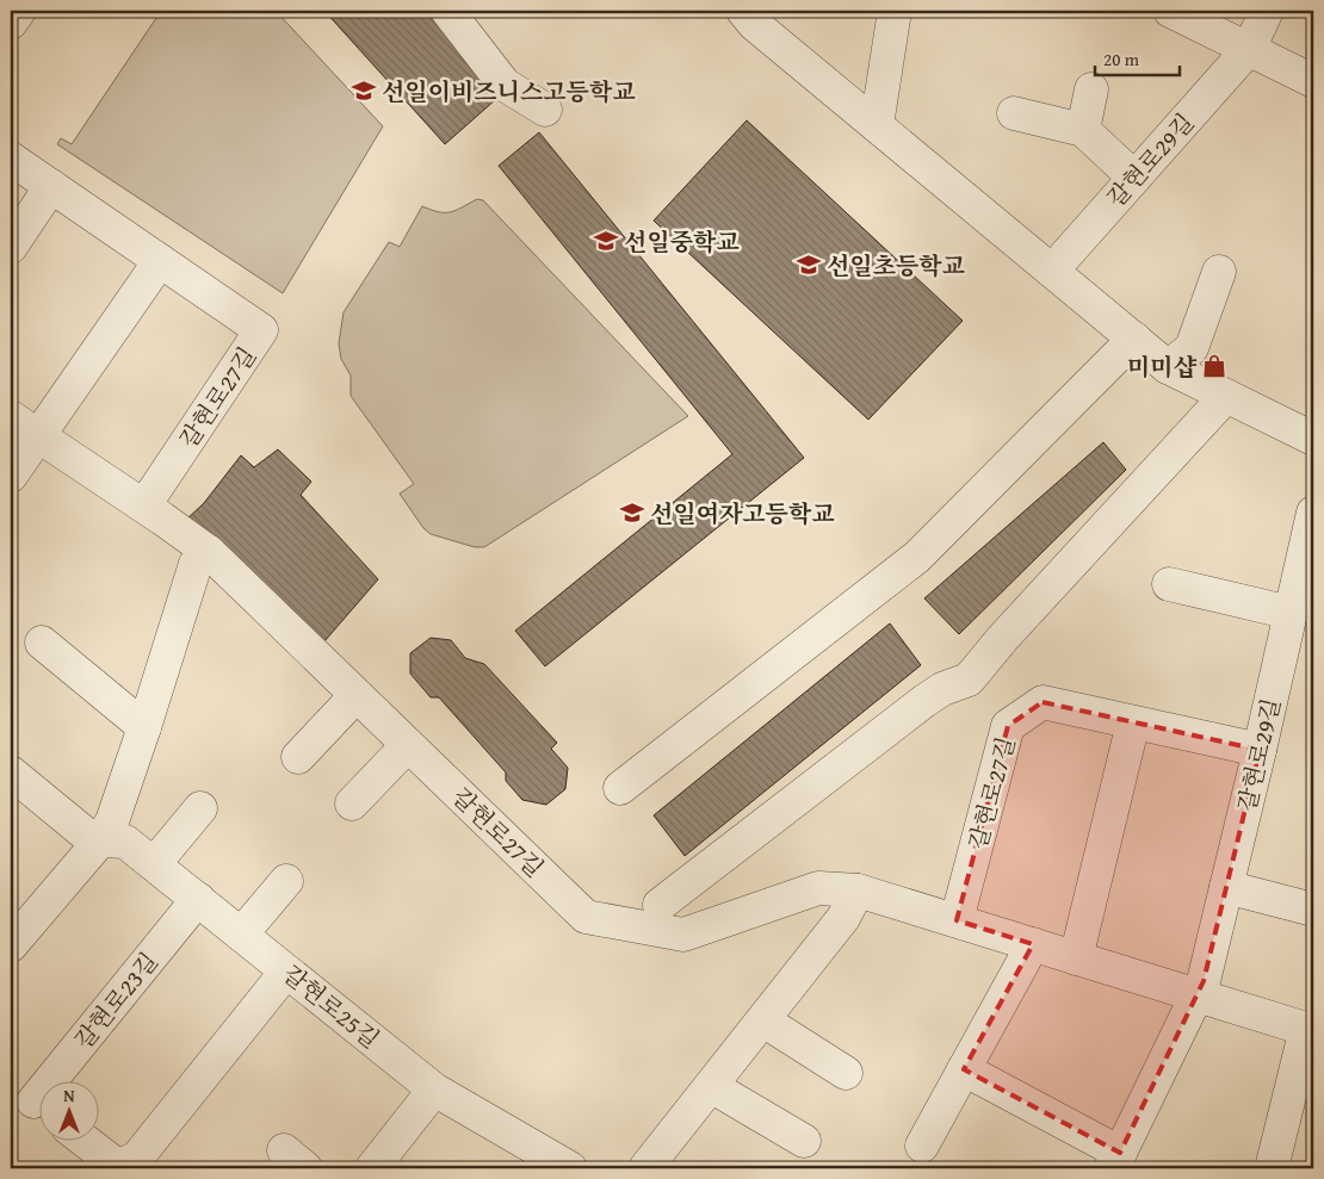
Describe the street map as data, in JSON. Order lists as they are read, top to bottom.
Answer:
{
  "streets": {
    "street": [
      "갈현로29길",
      "갈현로27길",
      "갈현로23길",
      "갈현로25길"
    ]
  },
  "crossings": [
    ["갈현로29길", "갈현로27길"],
    ["갈현로23길", "갈현로25길"]
  ],
  "places": {
    "school or university": [
      "선일이비즈니스고등학교",
      "선일중학교",
      "선일초등학교",
      "선일여자고등학교"
    ],
    "shop": ["미미샵"]
  },
  "scale_bar": "20 m",
  "north": "top"
}
